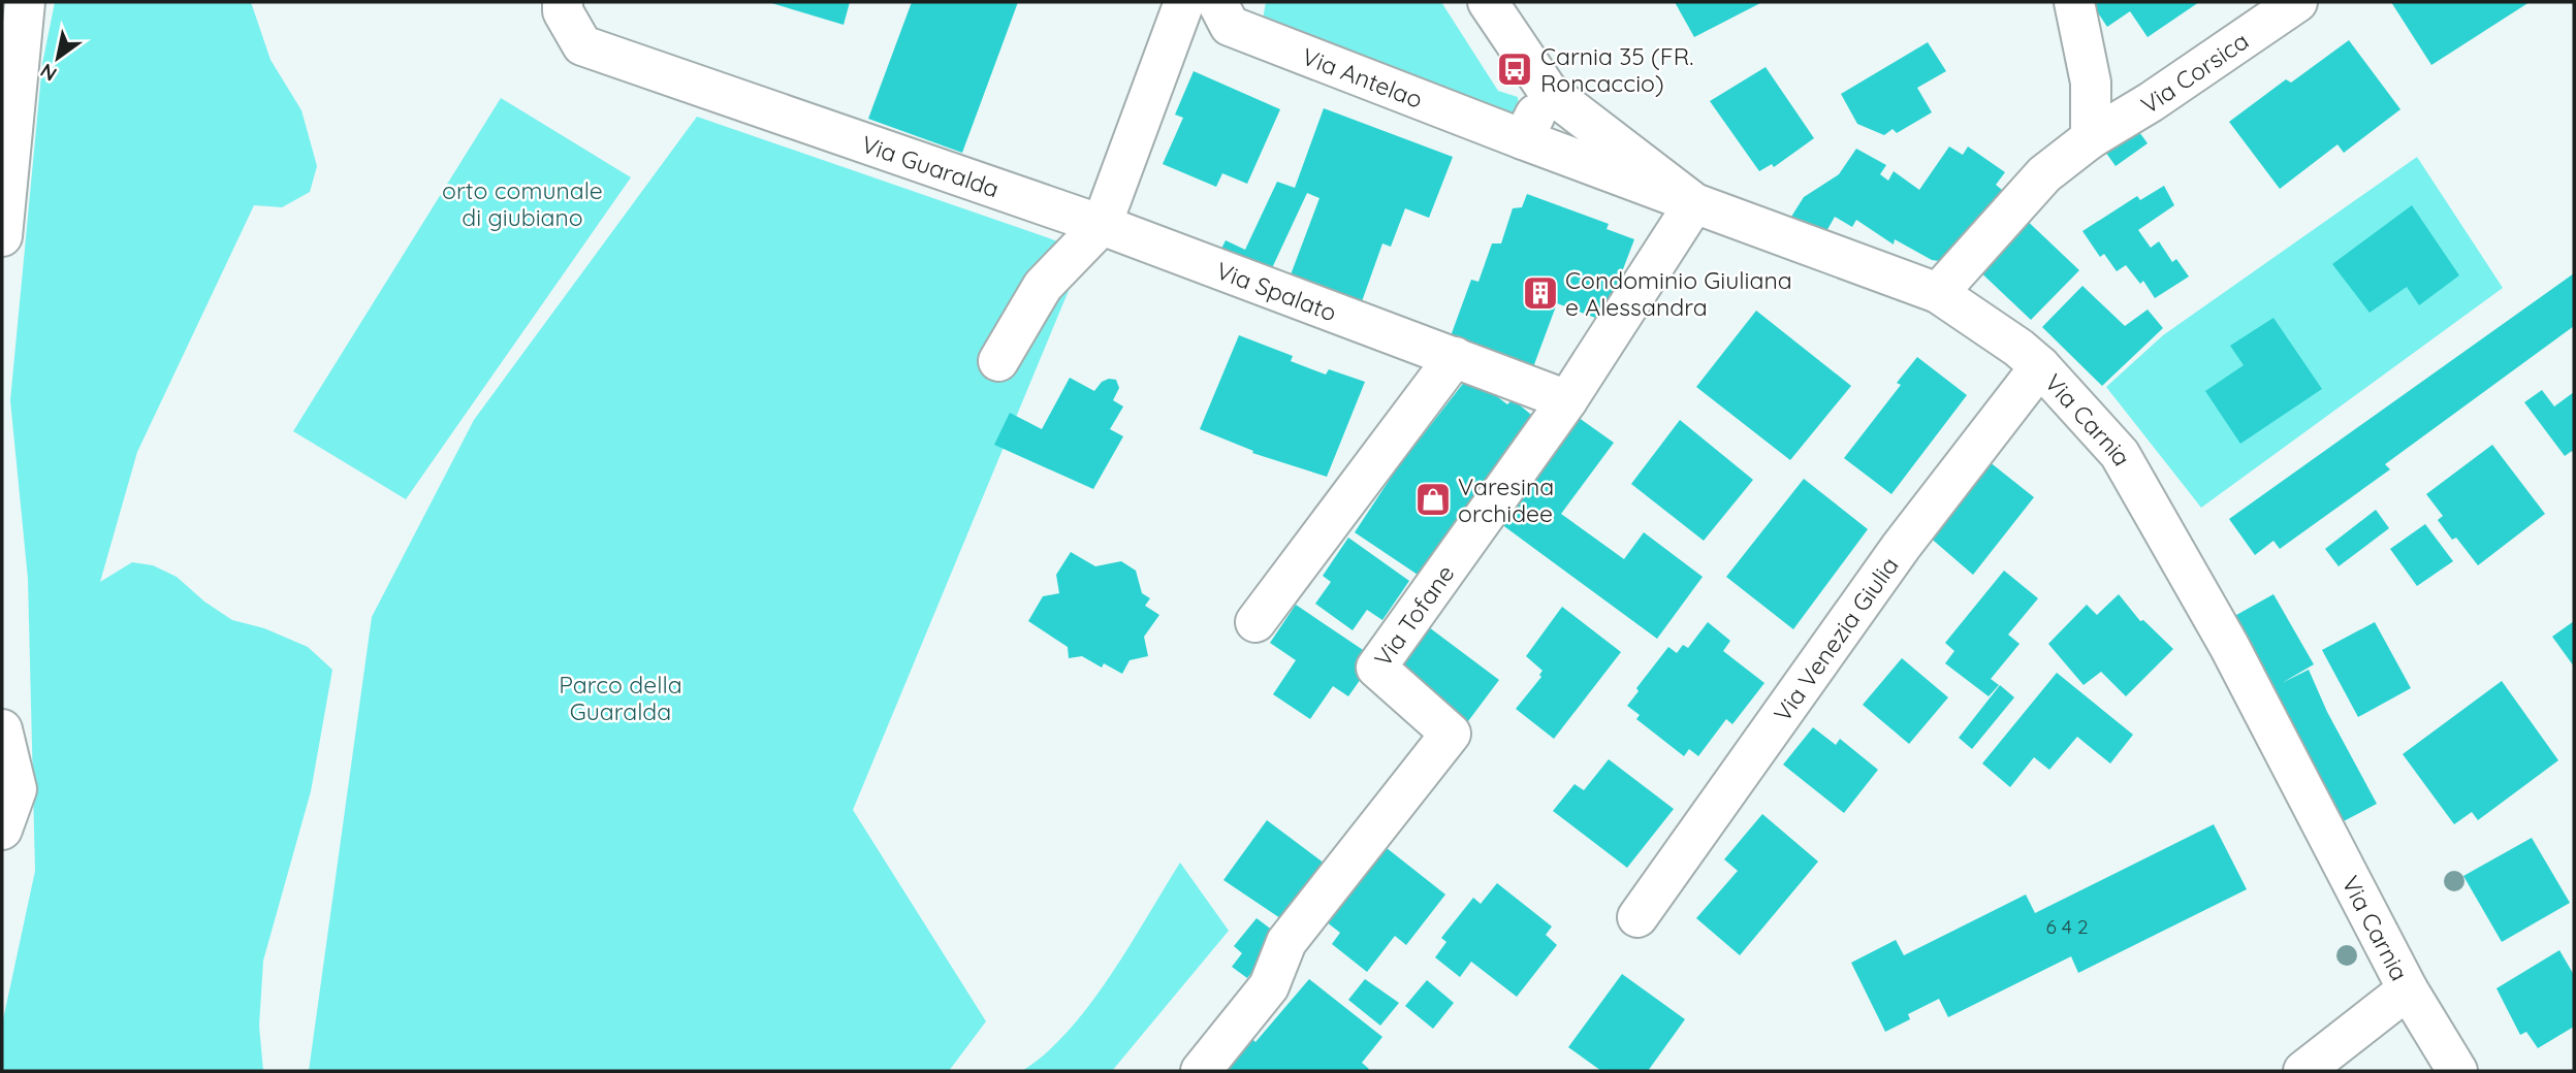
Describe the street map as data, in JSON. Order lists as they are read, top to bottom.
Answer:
{
  "streets": {
    "street": [
      "Via Corsica",
      "Via Antelao",
      "Via Guaralda",
      "Via Spalato",
      "Via Carnia",
      "Via Tofane",
      "Via Venezia Giulia"
    ]
  },
  "crossings": [
    ["Via Corsica", "Via Carnia"],
    ["Via Antelao", "Via Carnia"],
    ["Via Antelao", "Via Tofane"],
    ["Via Guaralda", "Via Spalato"],
    ["Via Spalato", "Via Tofane"],
    ["Via Carnia", "Via Tofane"],
    ["Via Carnia", "Via Venezia Giulia"]
  ],
  "parks": ["orto comunale di giubiano", "Parco della Guaralda"],
  "places": {
    "bus stop": ["Carnia 35 (FR. Roncaccio)"],
    "building": ["Condominio Giuliana e Alessandra"],
    "shop": ["Varesina orchidee"]
  },
  "house_numbers": ["6 4 2"],
  "north": "bottom left"
}
